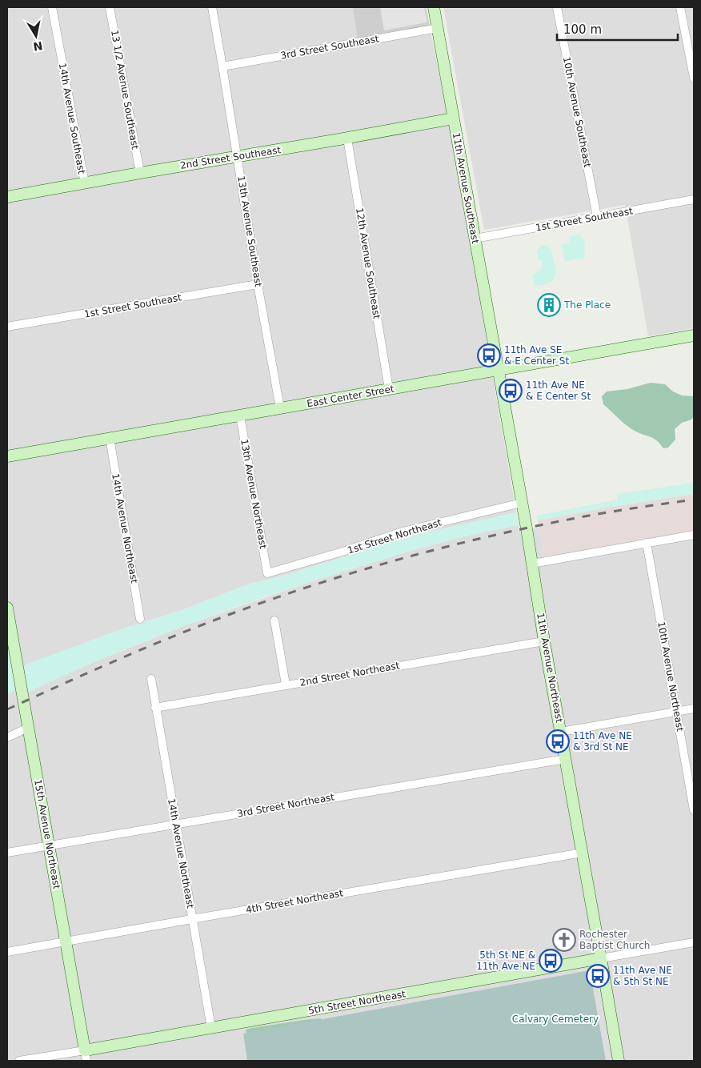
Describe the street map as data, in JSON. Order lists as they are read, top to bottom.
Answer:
{
  "streets": {
    "street": [
      "3rd Street Southeast",
      "13 1/2 Avenue Southeast",
      "10th Avenue Southeast",
      "14th Avenue Southeast",
      "2nd Street Southeast",
      "11th Avenue Southeast",
      "1st Street Southeast",
      "13th Avenue Southeast",
      "12th Avenue Southeast",
      "East Center Street",
      "13th Avenue Northeast",
      "14th Avenue Northeast",
      "1st Street Northeast",
      "11th Avenue Northeast",
      "2nd Street Northeast",
      "10th Avenue Northeast",
      "3rd Street Northeast",
      "15th Avenue Northeast",
      "4th Street Northeast",
      "5th Street Northeast"
    ]
  },
  "crossings": [
    ["3rd Street Southeast", "11th Avenue Southeast"],
    ["3rd Street Southeast", "13th Avenue Southeast"],
    ["13 1/2 Avenue Southeast", "2nd Street Southeast"],
    ["10th Avenue Southeast", "1st Street Southeast"],
    ["14th Avenue Southeast", "2nd Street Southeast"],
    ["2nd Street Southeast", "11th Avenue Southeast"],
    ["2nd Street Southeast", "13th Avenue Southeast"],
    ["2nd Street Southeast", "12th Avenue Southeast"],
    ["11th Avenue Southeast", "1st Street Southeast"],
    ["11th Avenue Southeast", "East Center Street"],
    ["11th Avenue Southeast", "11th Avenue Northeast"],
    ["1st Street Southeast", "13th Avenue Southeast"],
    ["13th Avenue Southeast", "East Center Street"],
    ["12th Avenue Southeast", "East Center Street"],
    ["East Center Street", "13th Avenue Northeast"],
    ["East Center Street", "14th Avenue Northeast"],
    ["East Center Street", "11th Avenue Northeast"],
    ["13th Avenue Northeast", "1st Street Northeast"],
    ["14th Avenue Northeast", "2nd Street Northeast"],
    ["14th Avenue Northeast", "3rd Street Northeast"],
    ["14th Avenue Northeast", "4th Street Northeast"],
    ["14th Avenue Northeast", "5th Street Northeast"],
    ["1st Street Northeast", "11th Avenue Northeast"],
    ["11th Avenue Northeast", "2nd Street Northeast"],
    ["11th Avenue Northeast", "3rd Street Northeast"],
    ["11th Avenue Northeast", "4th Street Northeast"],
    ["11th Avenue Northeast", "5th Street Northeast"],
    ["3rd Street Northeast", "15th Avenue Northeast"],
    ["15th Avenue Northeast", "4th Street Northeast"],
    ["15th Avenue Northeast", "5th Street Northeast"]
  ],
  "parks": ["Calvary Cemetery"],
  "places": {
    "building": ["The Place"],
    "bus stop": [
      "11th Ave SE & E Center St",
      "11th Ave NE & E Center St",
      "11th Ave NE & 3rd St NE",
      "5th St NE & 11th Ave NE",
      "11th Ave NE & 5th St NE"
    ],
    "church": ["Rochester Baptist Church"]
  },
  "scale_bar": "100 m",
  "north": "bottom"
}
